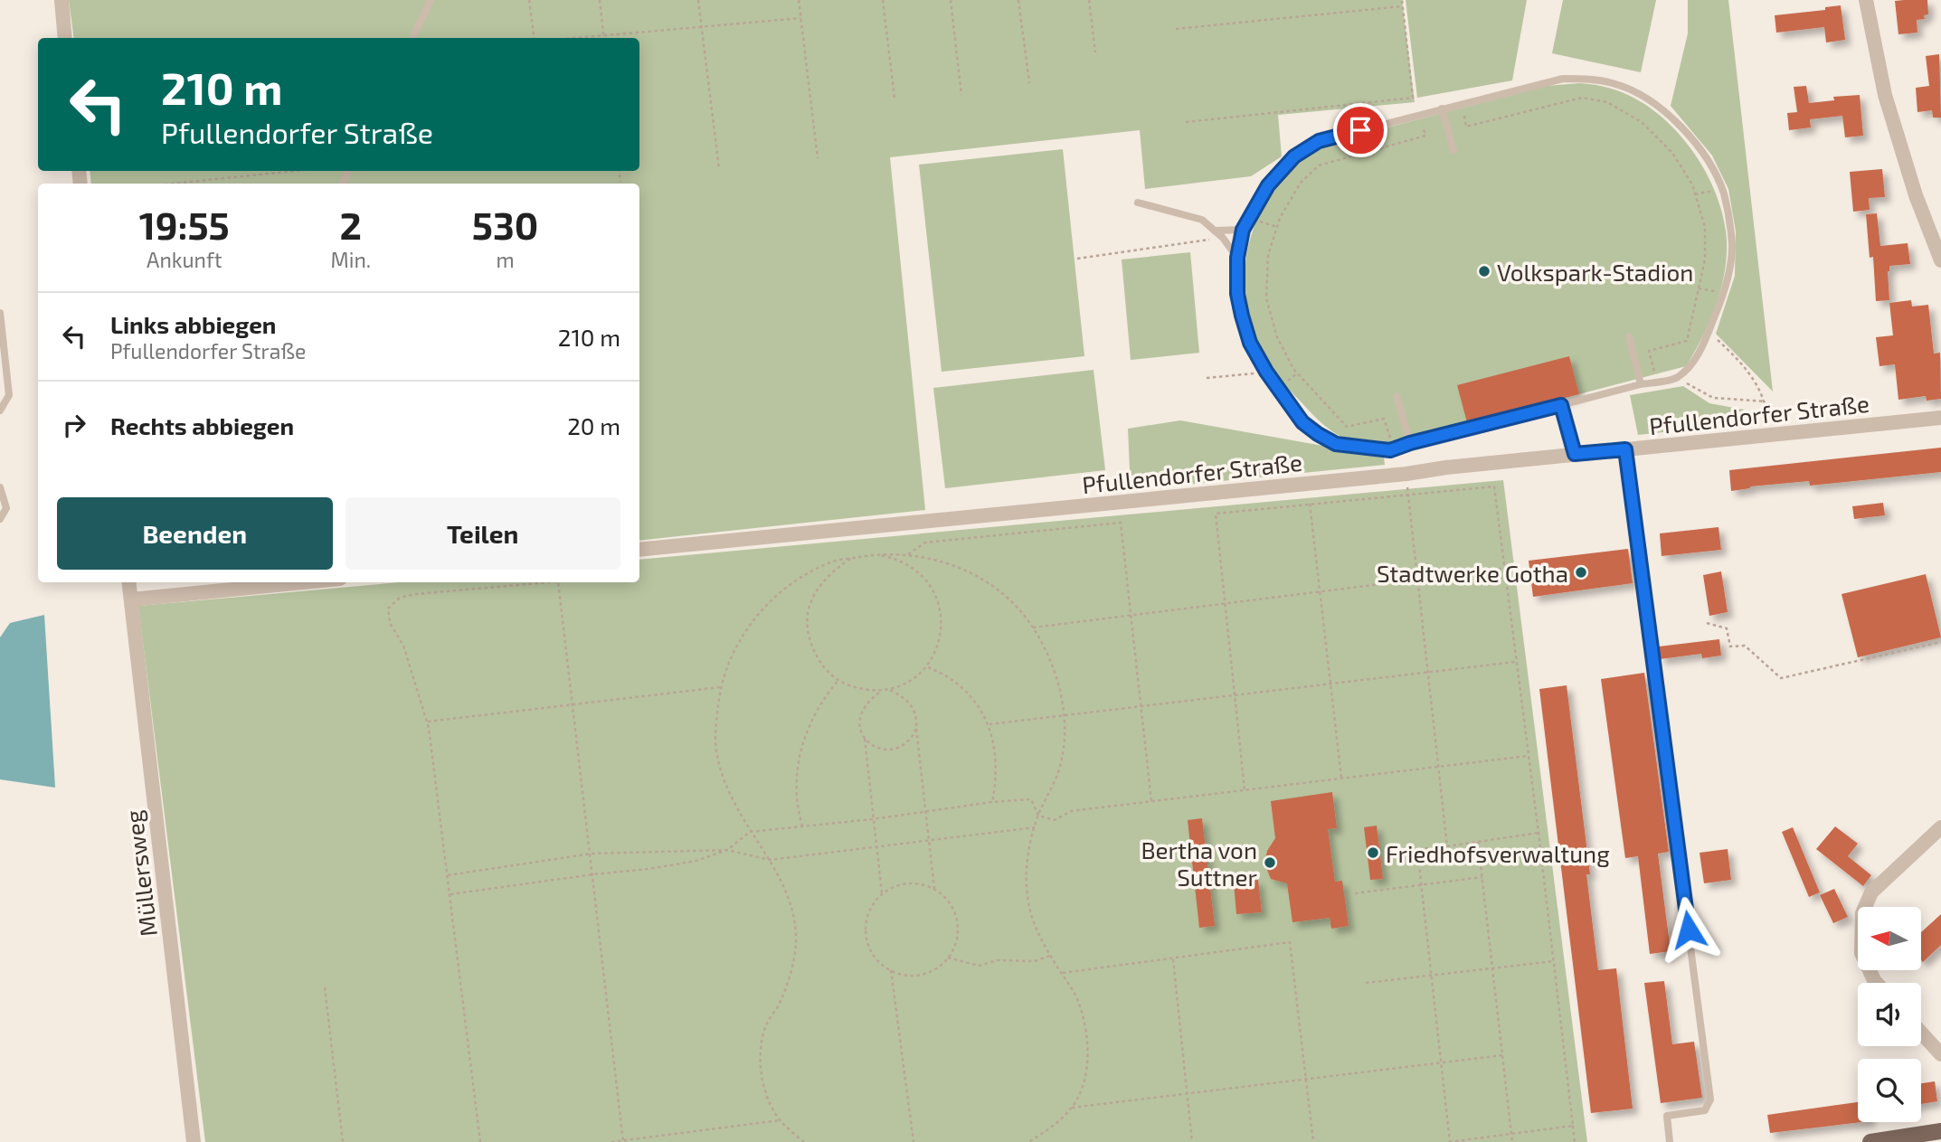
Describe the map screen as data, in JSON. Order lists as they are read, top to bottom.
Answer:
{
  "streets": {
    "street": ["Pfullendorfer Straße", "Müllersweg"]
  },
  "places": [
    "Volkspark-Stadion",
    "Stadtwerke Gotha",
    "Friedhofsverwaltung",
    "Bertha von Suttner"
  ],
  "north": "left",
  "page": {
    "turn": ["210 m", "Pfullendorfer Straße"],
    "eta": [
      "19:55",
      "Ankunft",
      "2",
      "Min.",
      "530",
      "m"
    ],
    "list": [
      {
        "name": "Links abbiegen",
        "note": "Pfullendorfer Straße",
        "value": "210 m"
      },
      {
        "name": "Rechts abbiegen",
        "value": "20 m"
      }
    ],
    "buttons": ["Beenden", "Teilen"]
  }
}
